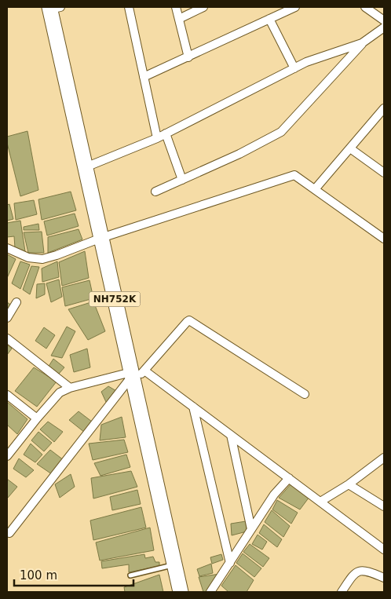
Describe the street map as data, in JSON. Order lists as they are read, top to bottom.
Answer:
{
  "streets": {
    "highway": ["NH752K"]
  },
  "scale_bar": "100 m"
}
